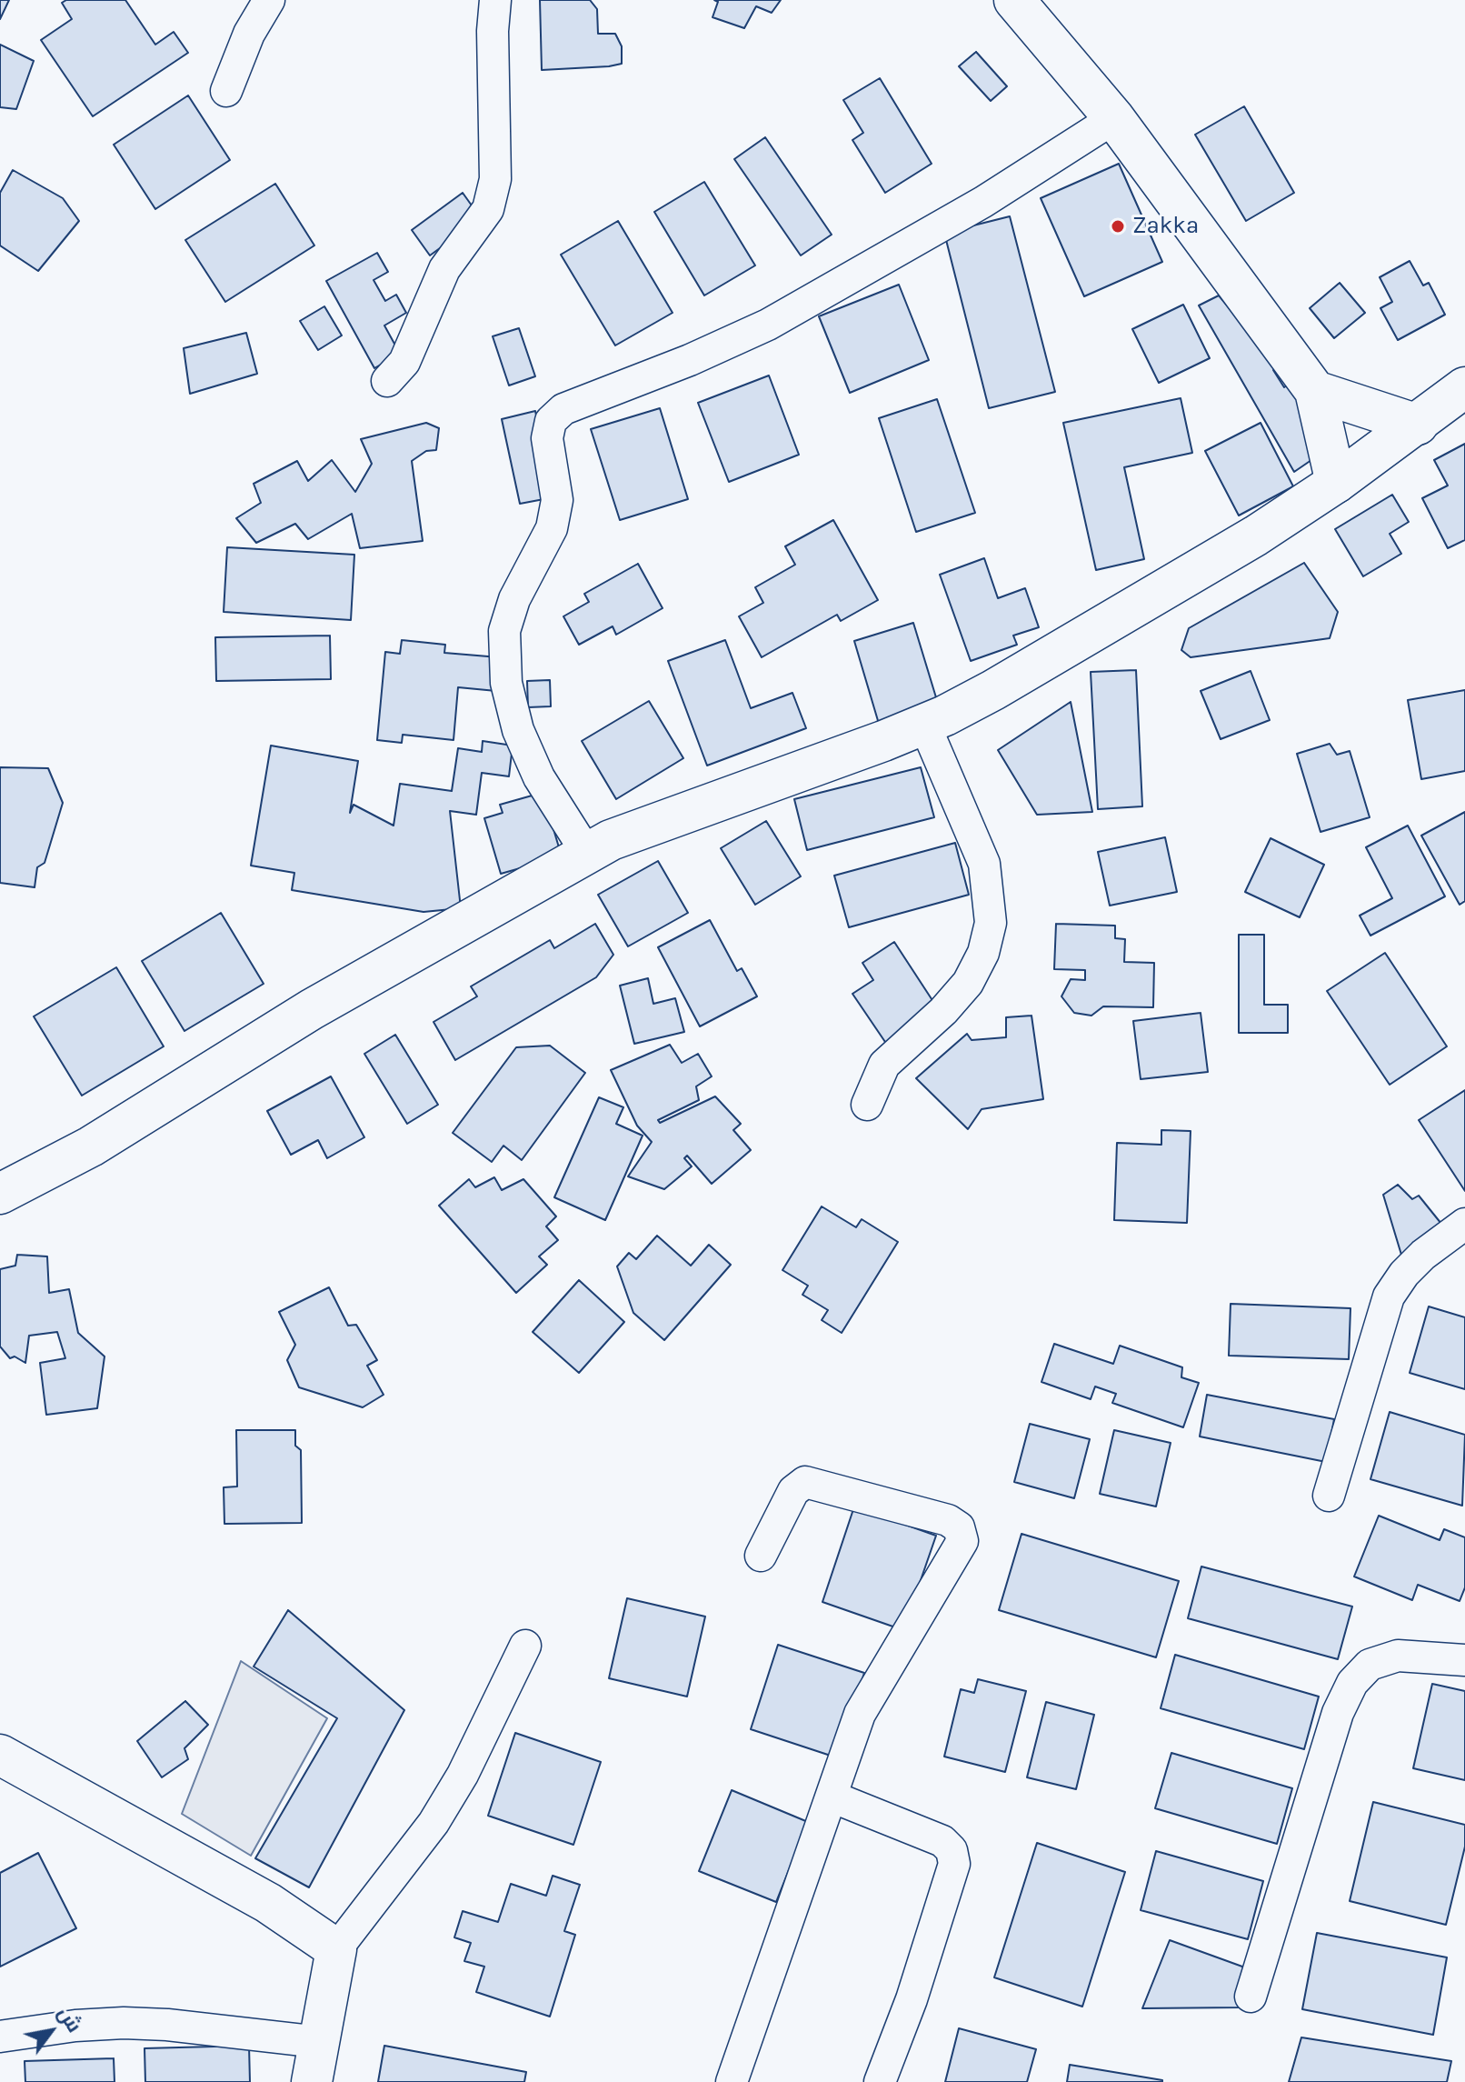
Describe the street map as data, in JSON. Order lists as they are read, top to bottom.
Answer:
{
  "places": ["Zakka"],
  "north": "top right"
}
